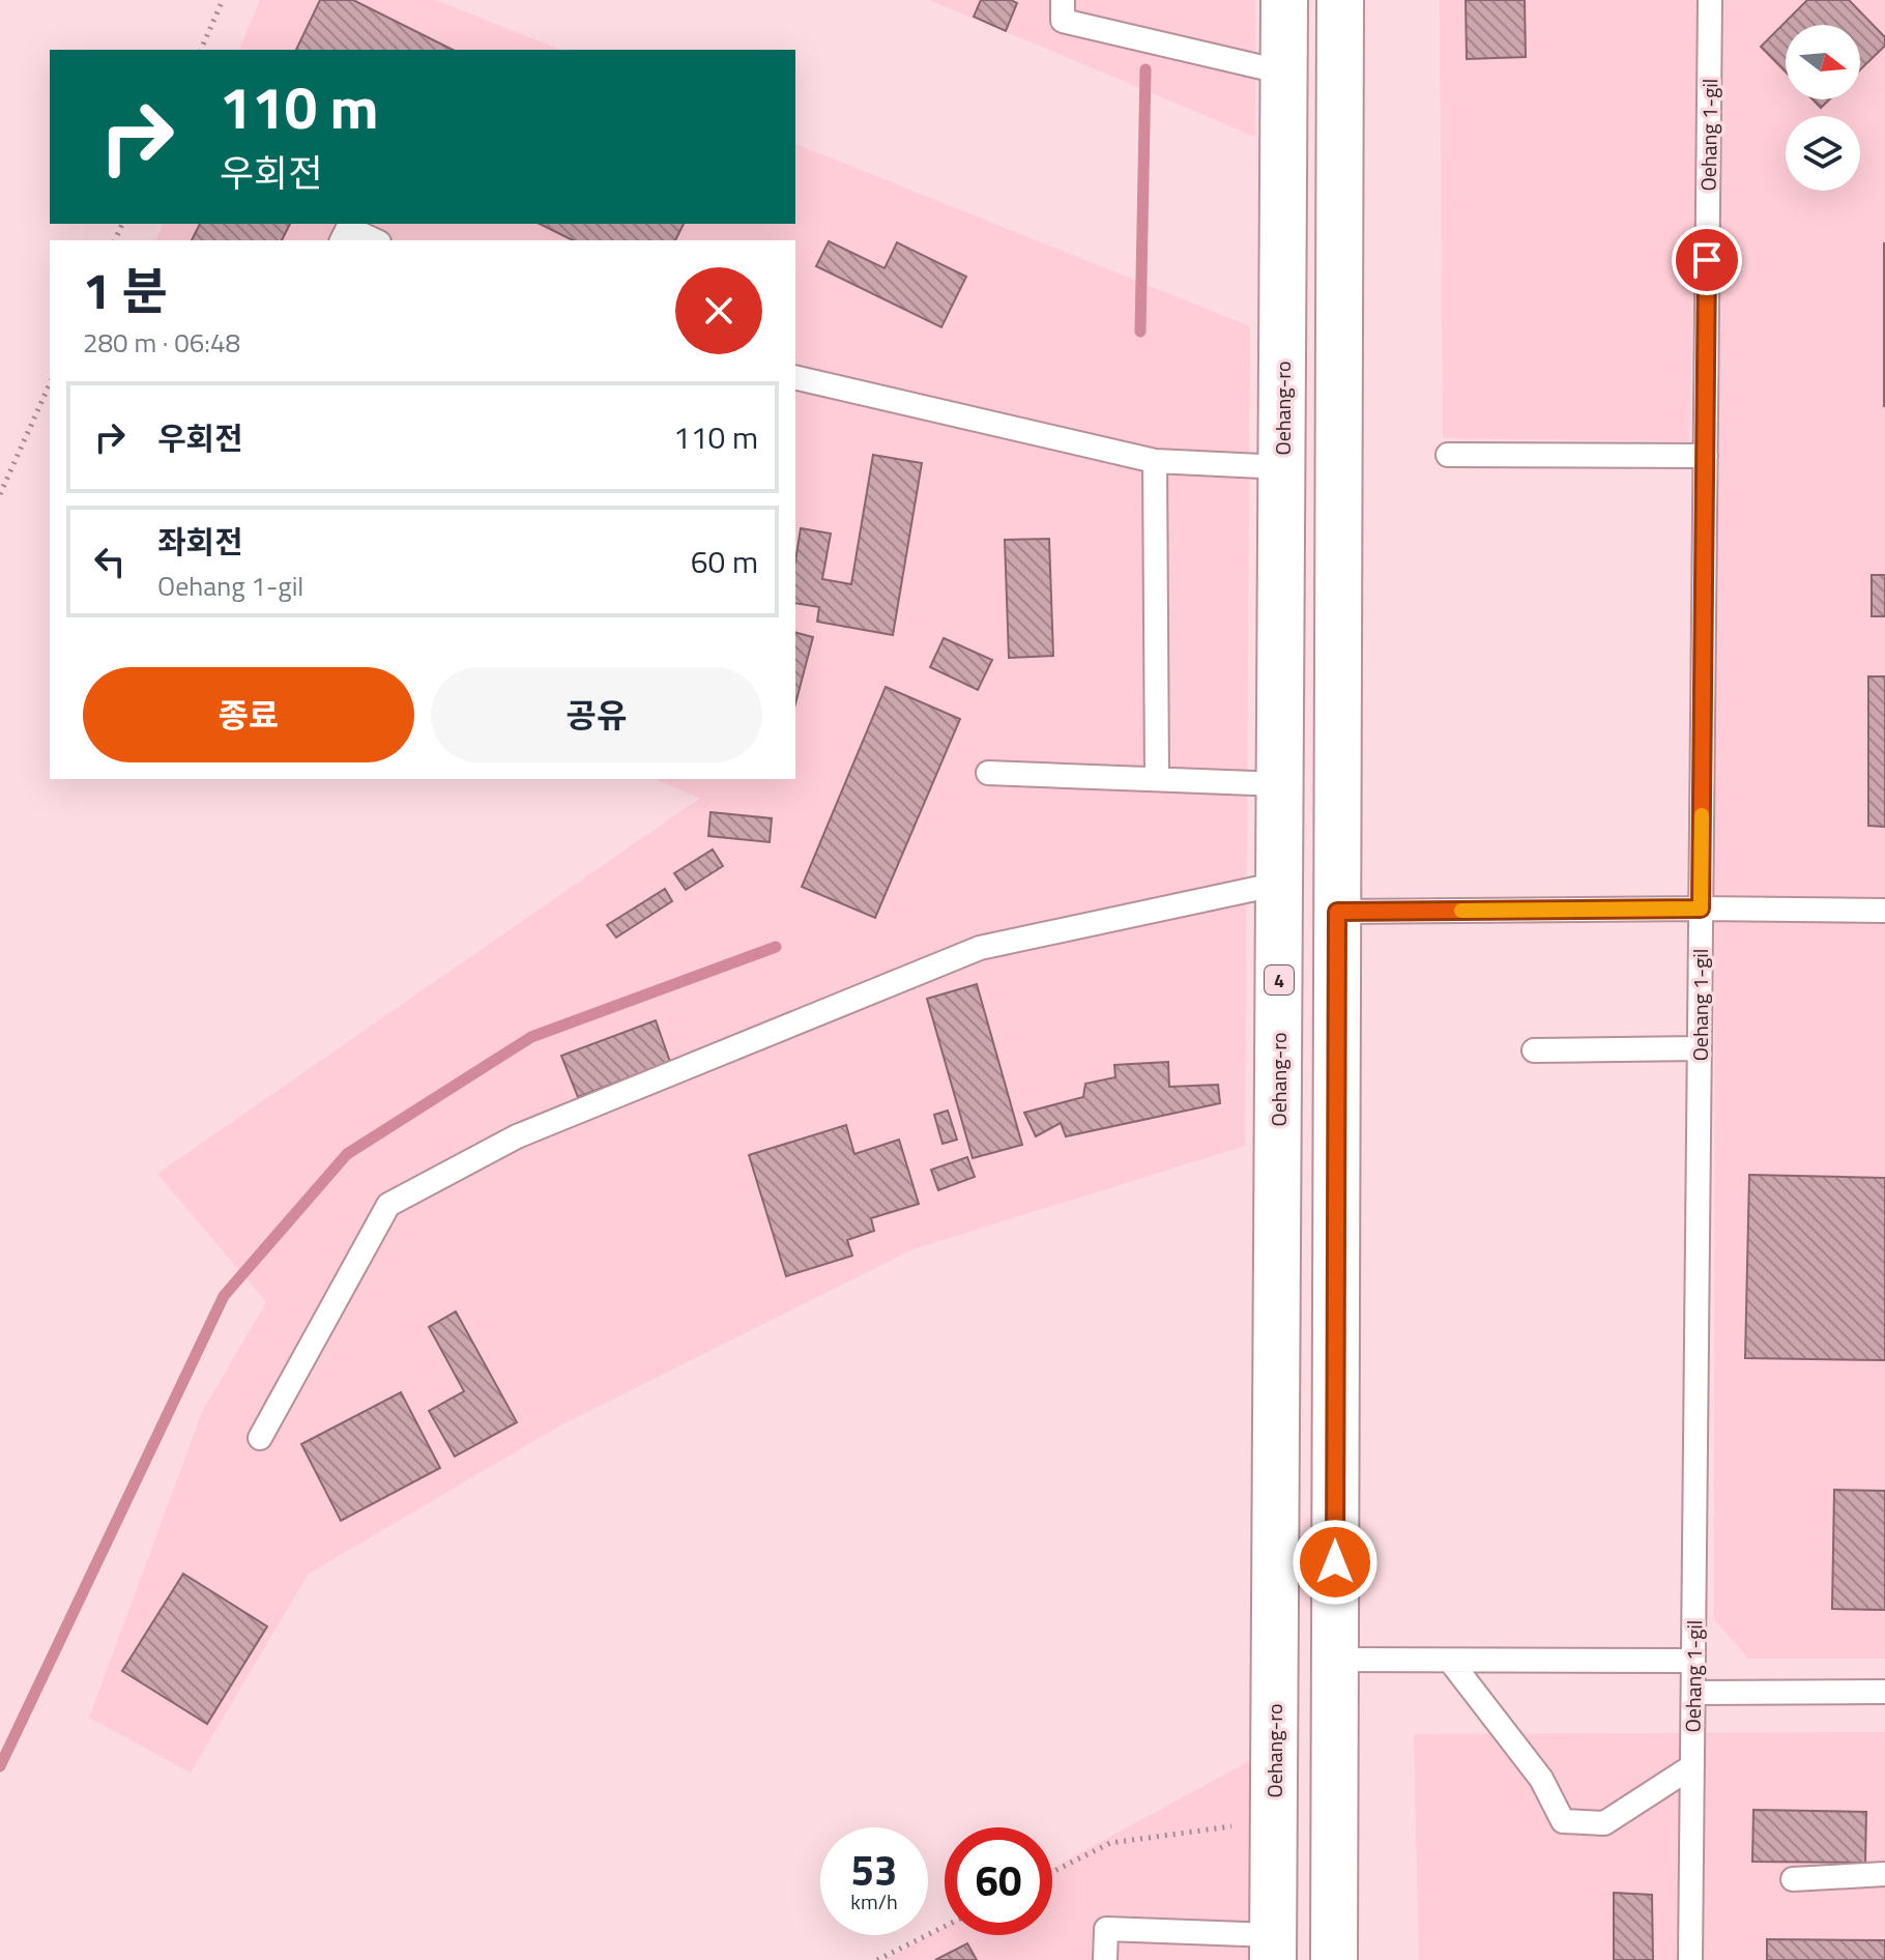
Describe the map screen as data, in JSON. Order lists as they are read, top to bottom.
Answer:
{
  "streets": {
    "main road": ["Oehang-ro", "4"],
    "lane": ["Oehang 1-gil"]
  },
  "north": "right",
  "page": {
    "turn": ["110 m", "우회전"],
    "heading": ["1 분", "280 m · 06:48"],
    "list": [
      {
        "name": "우회전",
        "value": "110 m"
      },
      {
        "name": "좌회전",
        "note": "Oehang 1-gil",
        "value": "60 m"
      }
    ],
    "buttons": ["종료", "공유"],
    "speed": "53 km/h",
    "limit": "60"
  }
}
